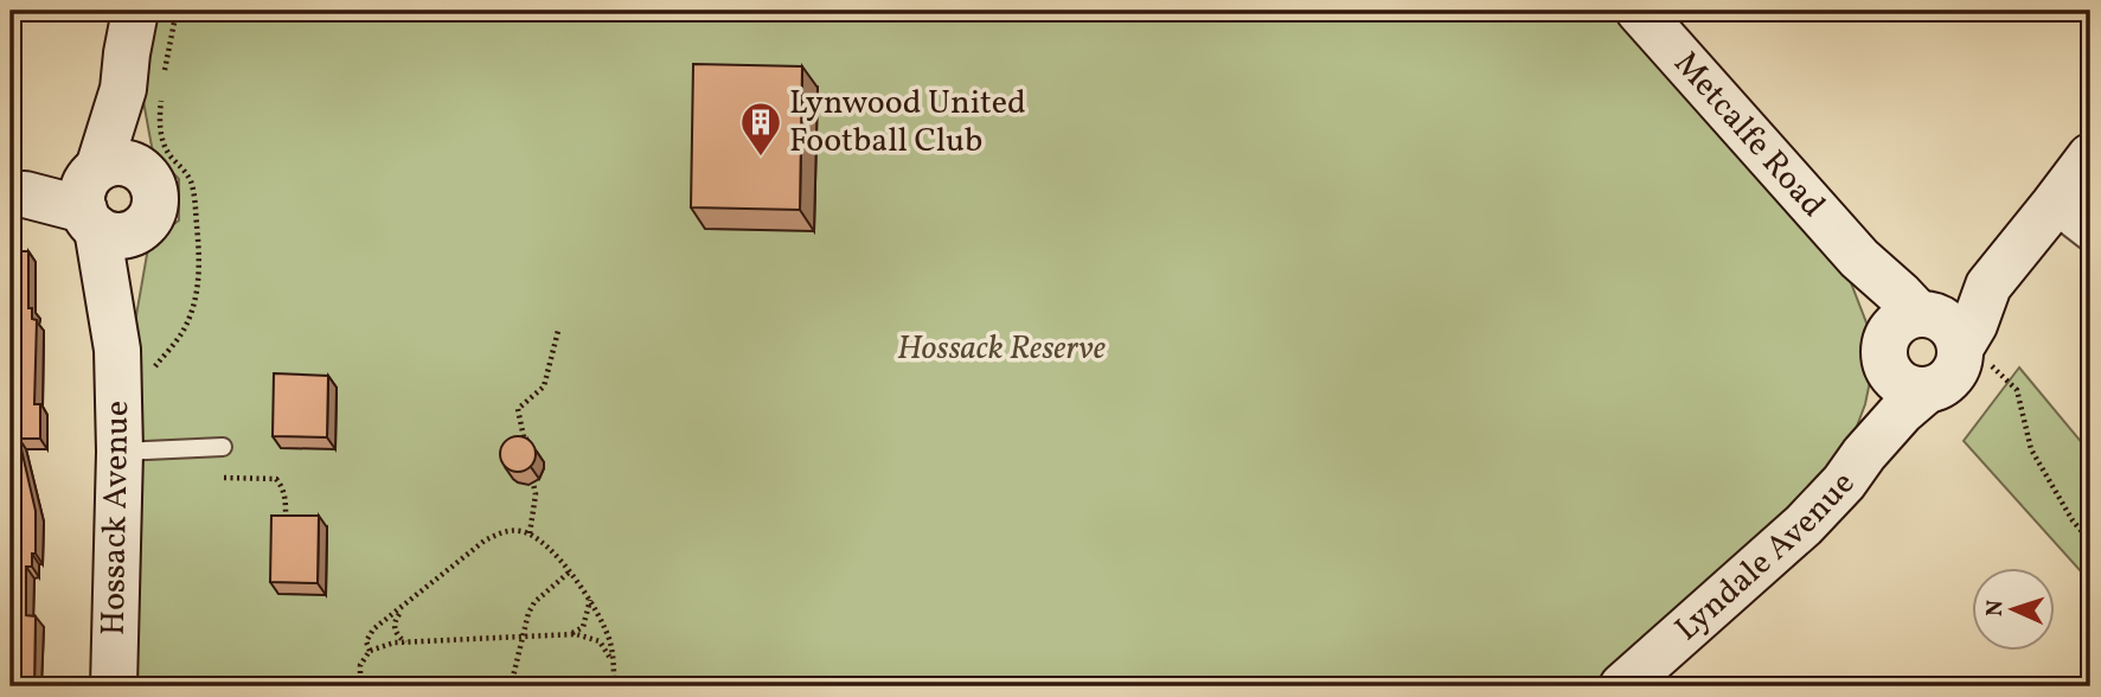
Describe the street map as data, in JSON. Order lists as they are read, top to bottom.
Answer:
{
  "streets": {
    "street": ["Metcalfe Road", "Hossack Avenue", "Lyndale Avenue"]
  },
  "crossings": [
    ["Metcalfe Road", "Lyndale Avenue"]
  ],
  "parks": ["Hossack Reserve"],
  "places": {
    "building": ["Lynwood United Football Club"]
  },
  "north": "left"
}
